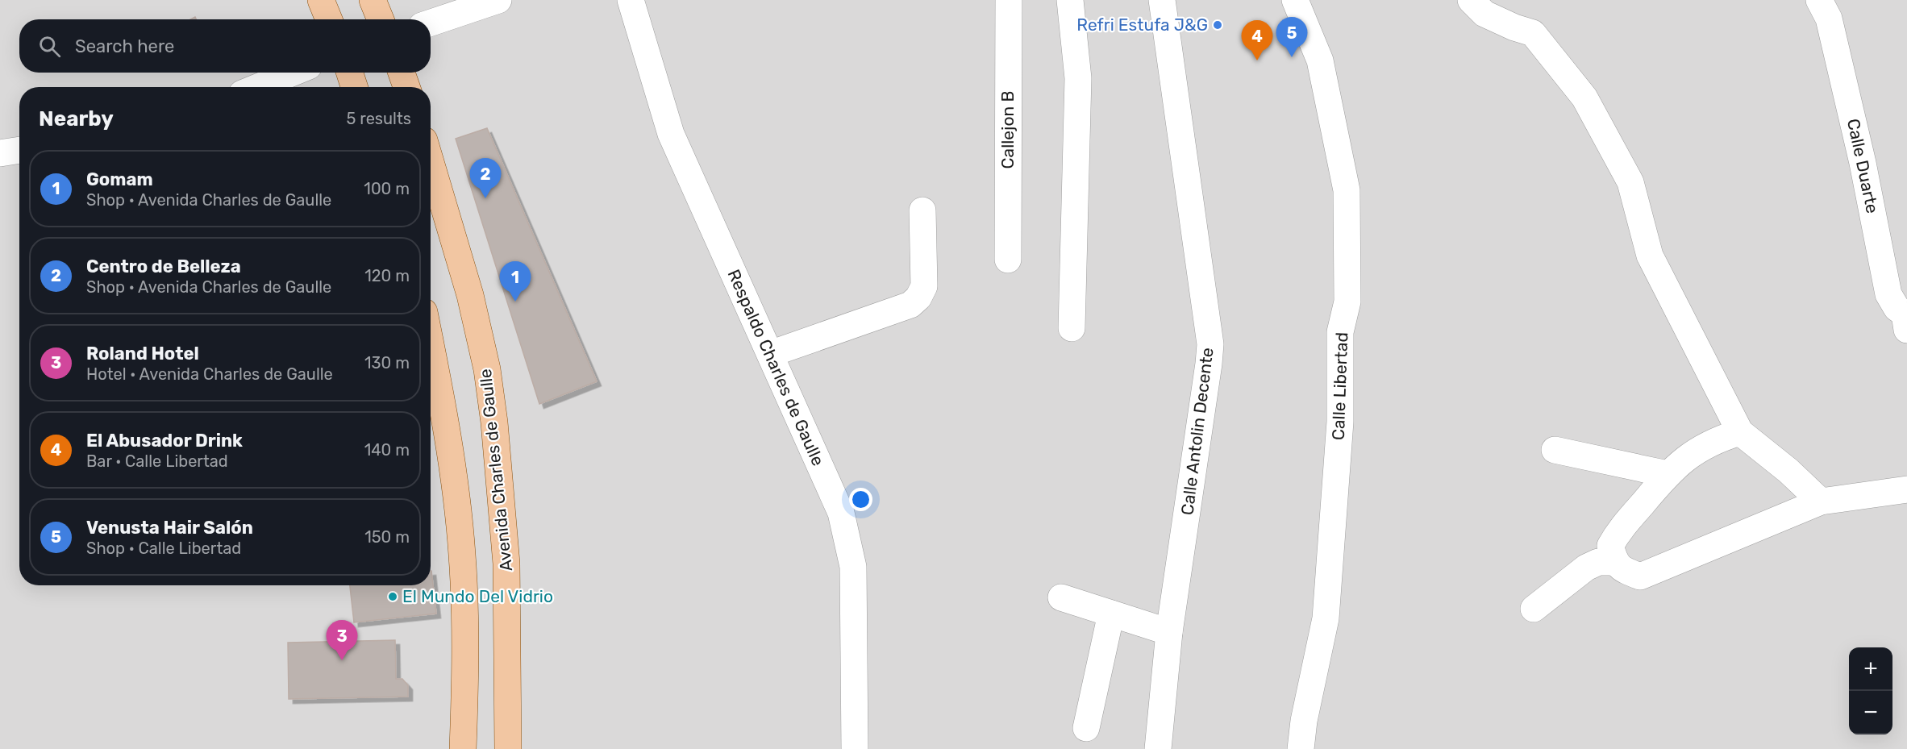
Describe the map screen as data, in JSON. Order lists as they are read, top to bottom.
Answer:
{
  "streets": {
    "main road": ["Avenida Charles de Gaulle"],
    "street": [
      "Callejon B",
      "Calle Duarte",
      "Respaldo Charles de Gaulle",
      "Calle Libertad",
      "Calle Antolin Decente"
    ]
  },
  "places": ["Refri Estufa J&G", "El Mundo Del Vidrio"],
  "page": {
    "pins": [
      "5",
      "4",
      "2",
      "1",
      "3"
    ],
    "search": "Search here",
    "heading": ["Nearby", "5 results"],
    "list": [
      {
        "mark": "1",
        "name": "Gomam",
        "note": "Shop · Avenida Charles de Gaulle",
        "value": "100 m"
      },
      {
        "mark": "2",
        "name": "Centro de Belleza",
        "note": "Shop · Avenida Charles de Gaulle",
        "value": "120 m"
      },
      {
        "mark": "3",
        "name": "Roland Hotel",
        "note": "Hotel · Avenida Charles de Gaulle",
        "value": "130 m"
      },
      {
        "mark": "4",
        "name": "El Abusador Drink",
        "note": "Bar · Calle Libertad",
        "value": "140 m"
      },
      {
        "mark": "5",
        "name": "Venusta Hair Salón",
        "note": "Shop · Calle Libertad",
        "value": "150 m"
      }
    ],
    "map_buttons": ["+", "−"]
  }
}
